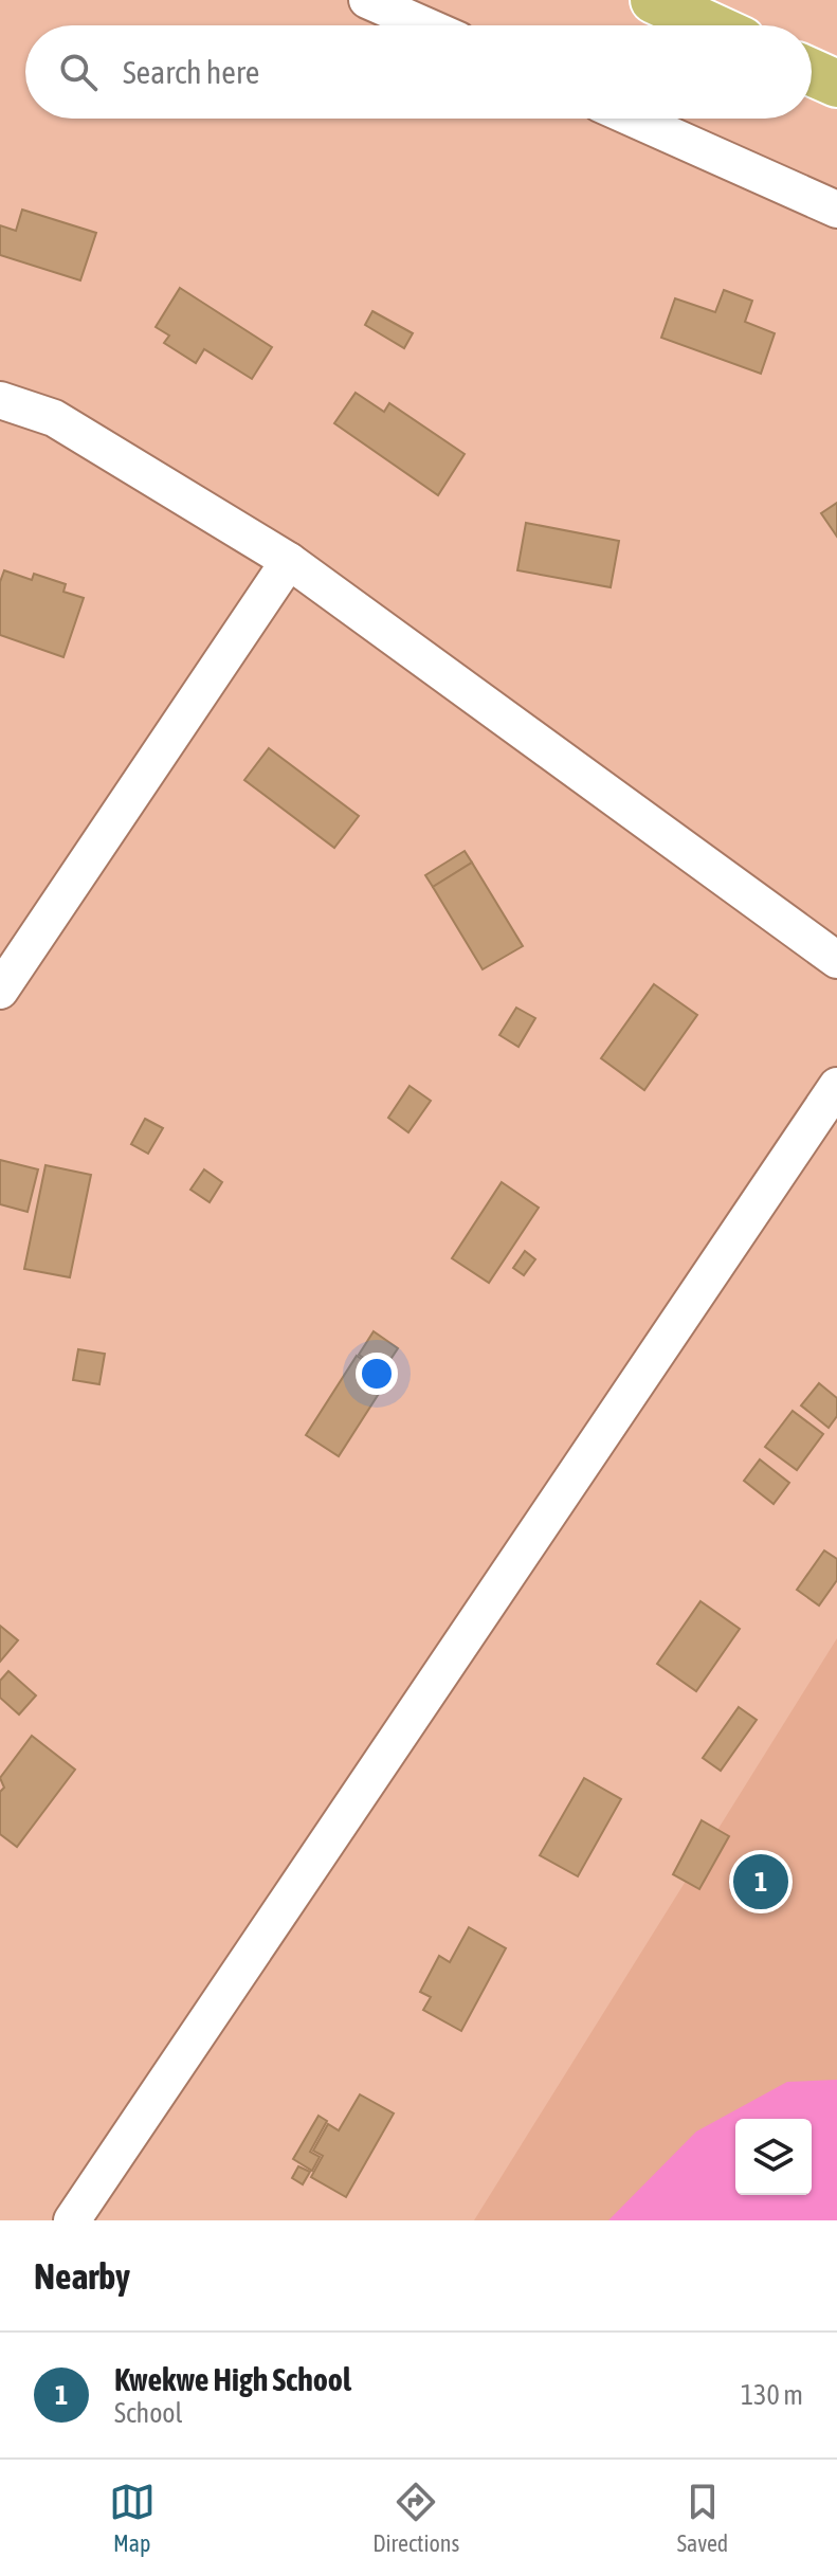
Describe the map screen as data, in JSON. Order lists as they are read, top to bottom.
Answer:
{
  "page": {
    "search": "Search here",
    "pins": "1",
    "heading": "Nearby",
    "list": [
      {
        "mark": "1",
        "name": "Kwekwe High School",
        "note": "School",
        "value": "130 m"
      }
    ],
    "nav": ["Map", "Directions", "Saved"]
  }
}
